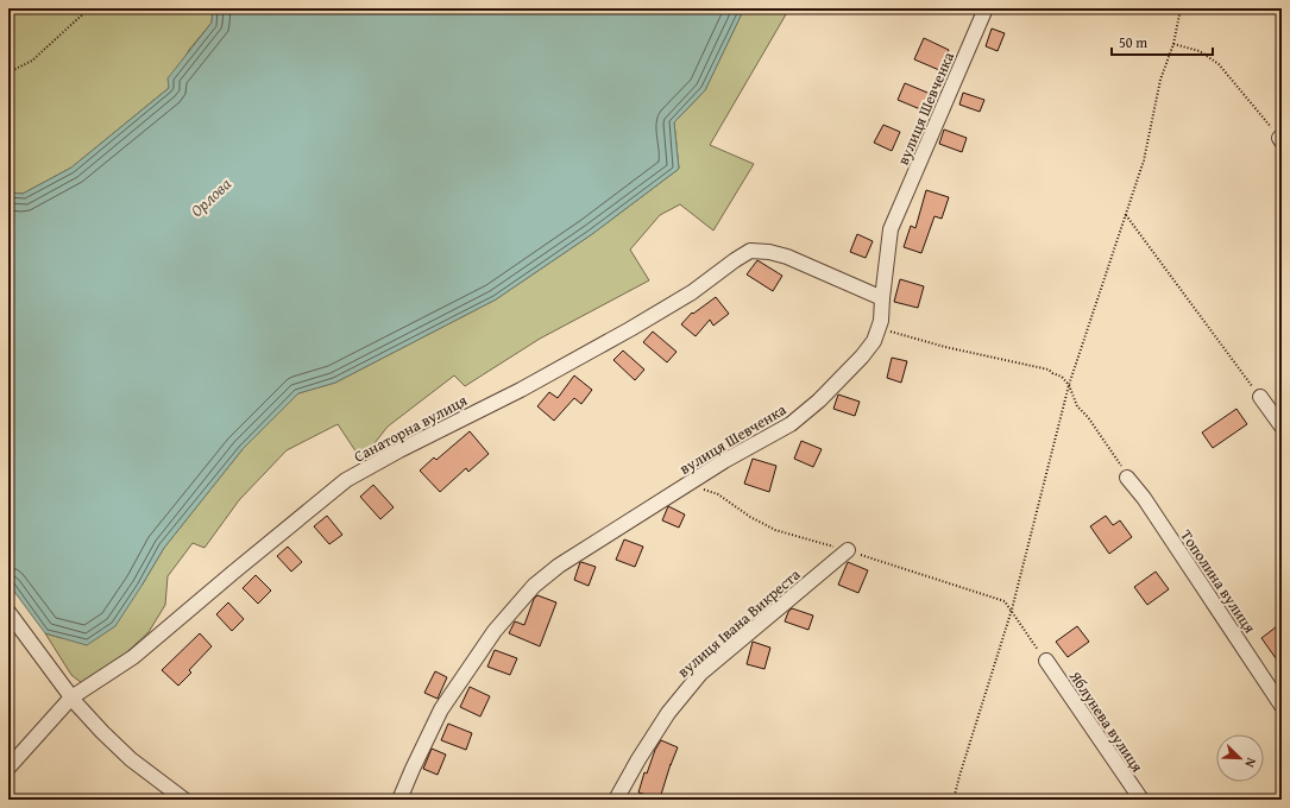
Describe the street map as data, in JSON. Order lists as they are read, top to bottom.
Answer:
{
  "streets": {
    "street": [
      "вулиця Шевченка",
      "Санаторна вулиця",
      "Тополина вулиця",
      "вулиця Івана Викреста",
      "Яблунева вулиця"
    ]
  },
  "crossings": [
    ["вулиця Шевченка", "Санаторна вулиця"]
  ],
  "water": ["Орлова"],
  "scale_bar": "50 m",
  "north": "bottom right"
}
